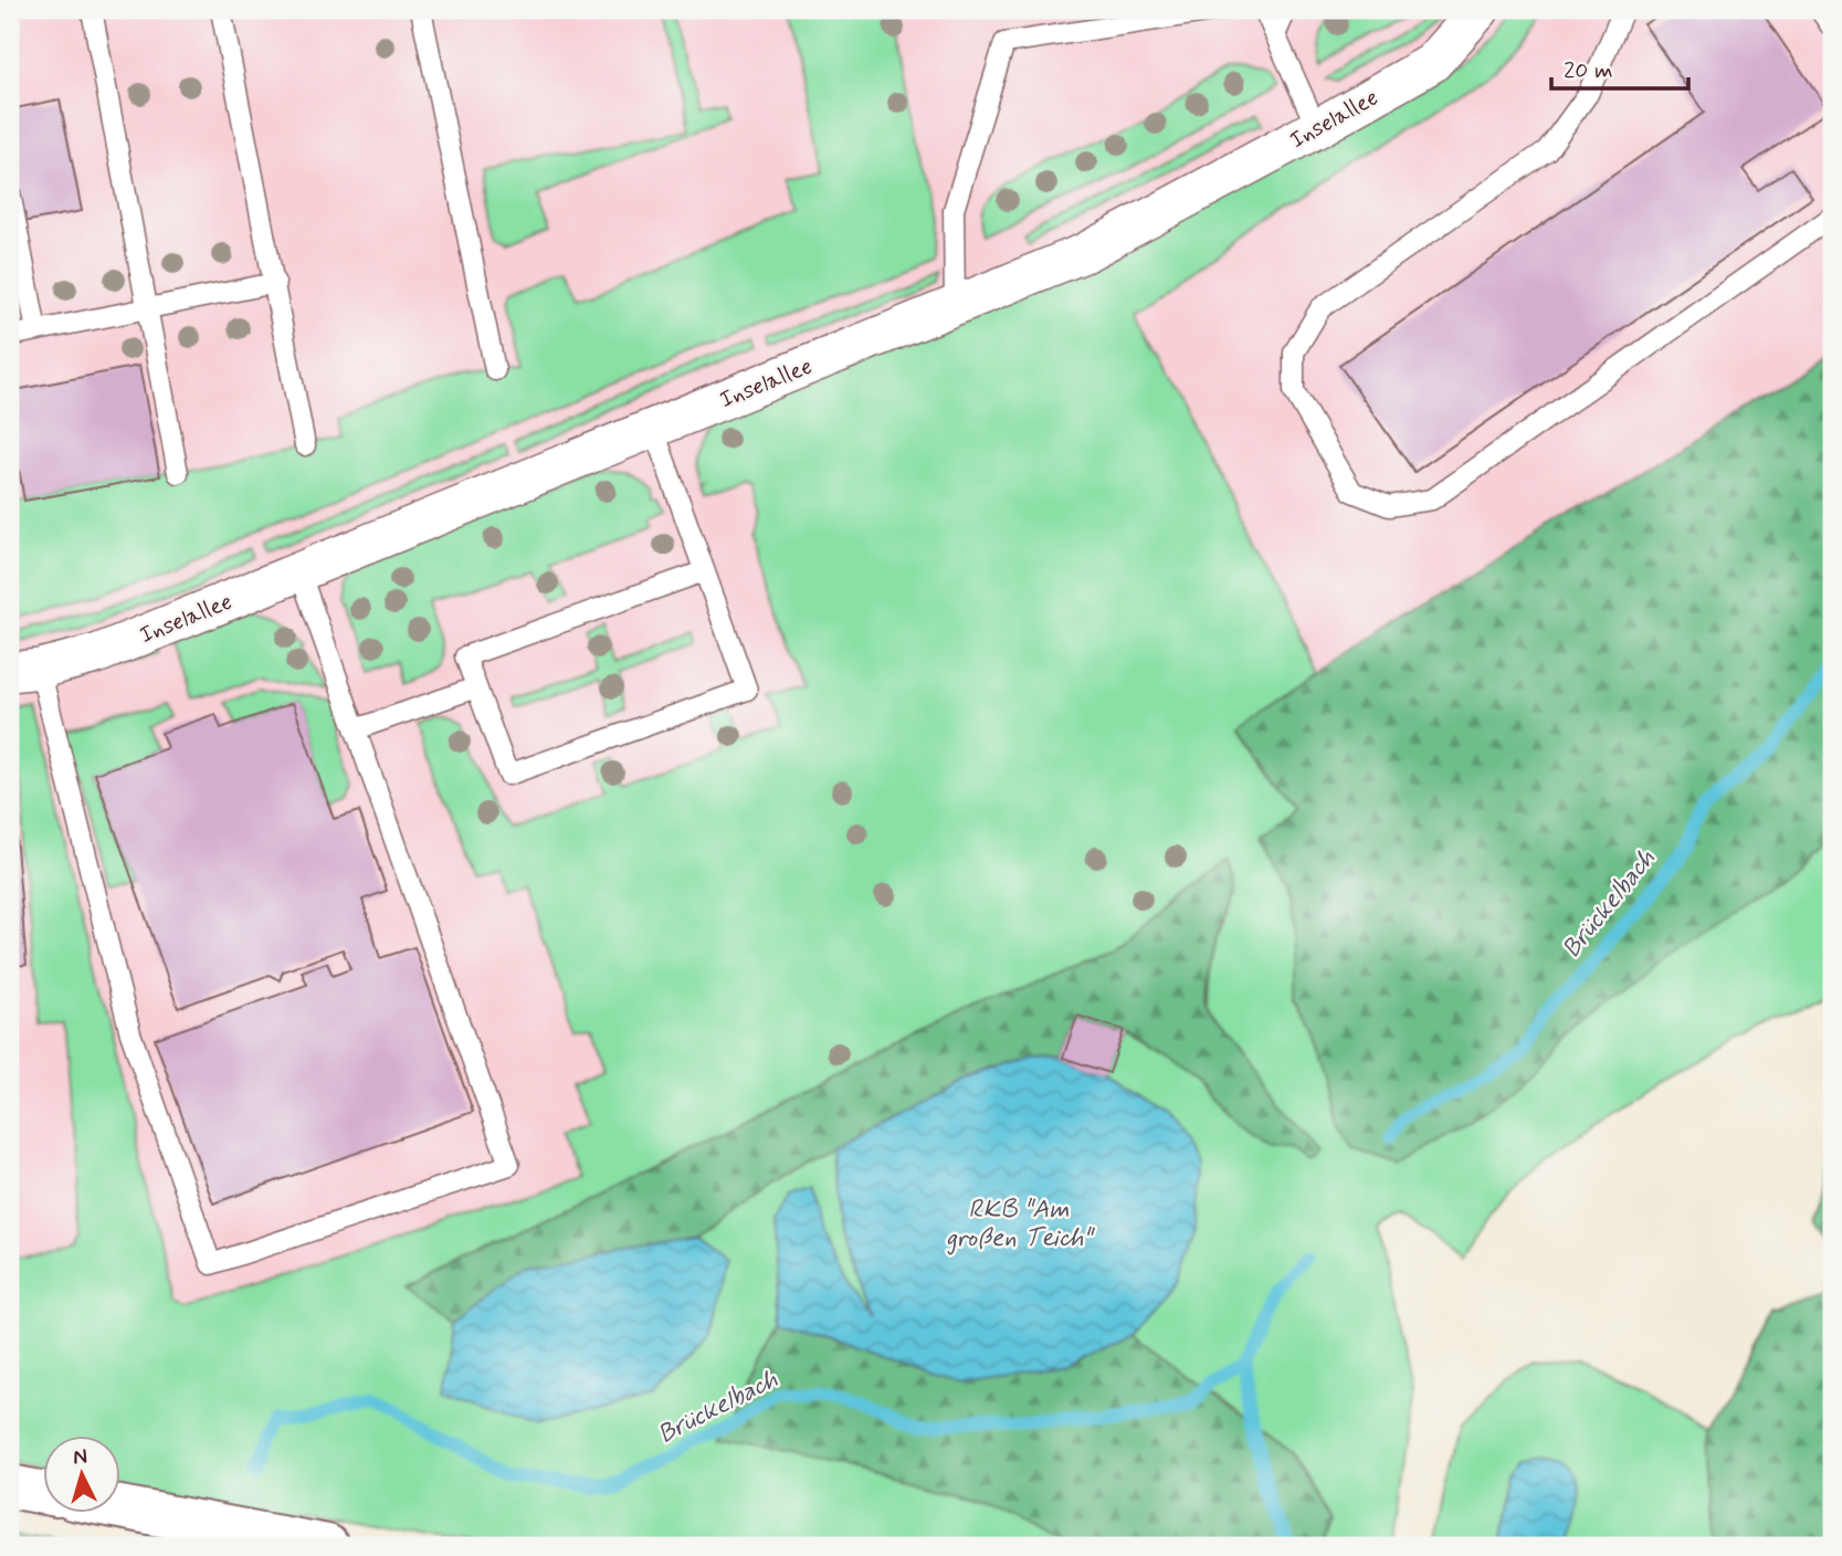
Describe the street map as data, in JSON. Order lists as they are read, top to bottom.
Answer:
{
  "streets": {
    "street": ["Inselallee"]
  },
  "water": ["Brückelbach", "RKB \"Am großen Teich\""],
  "scale_bar": "20 m",
  "north": "top"
}
